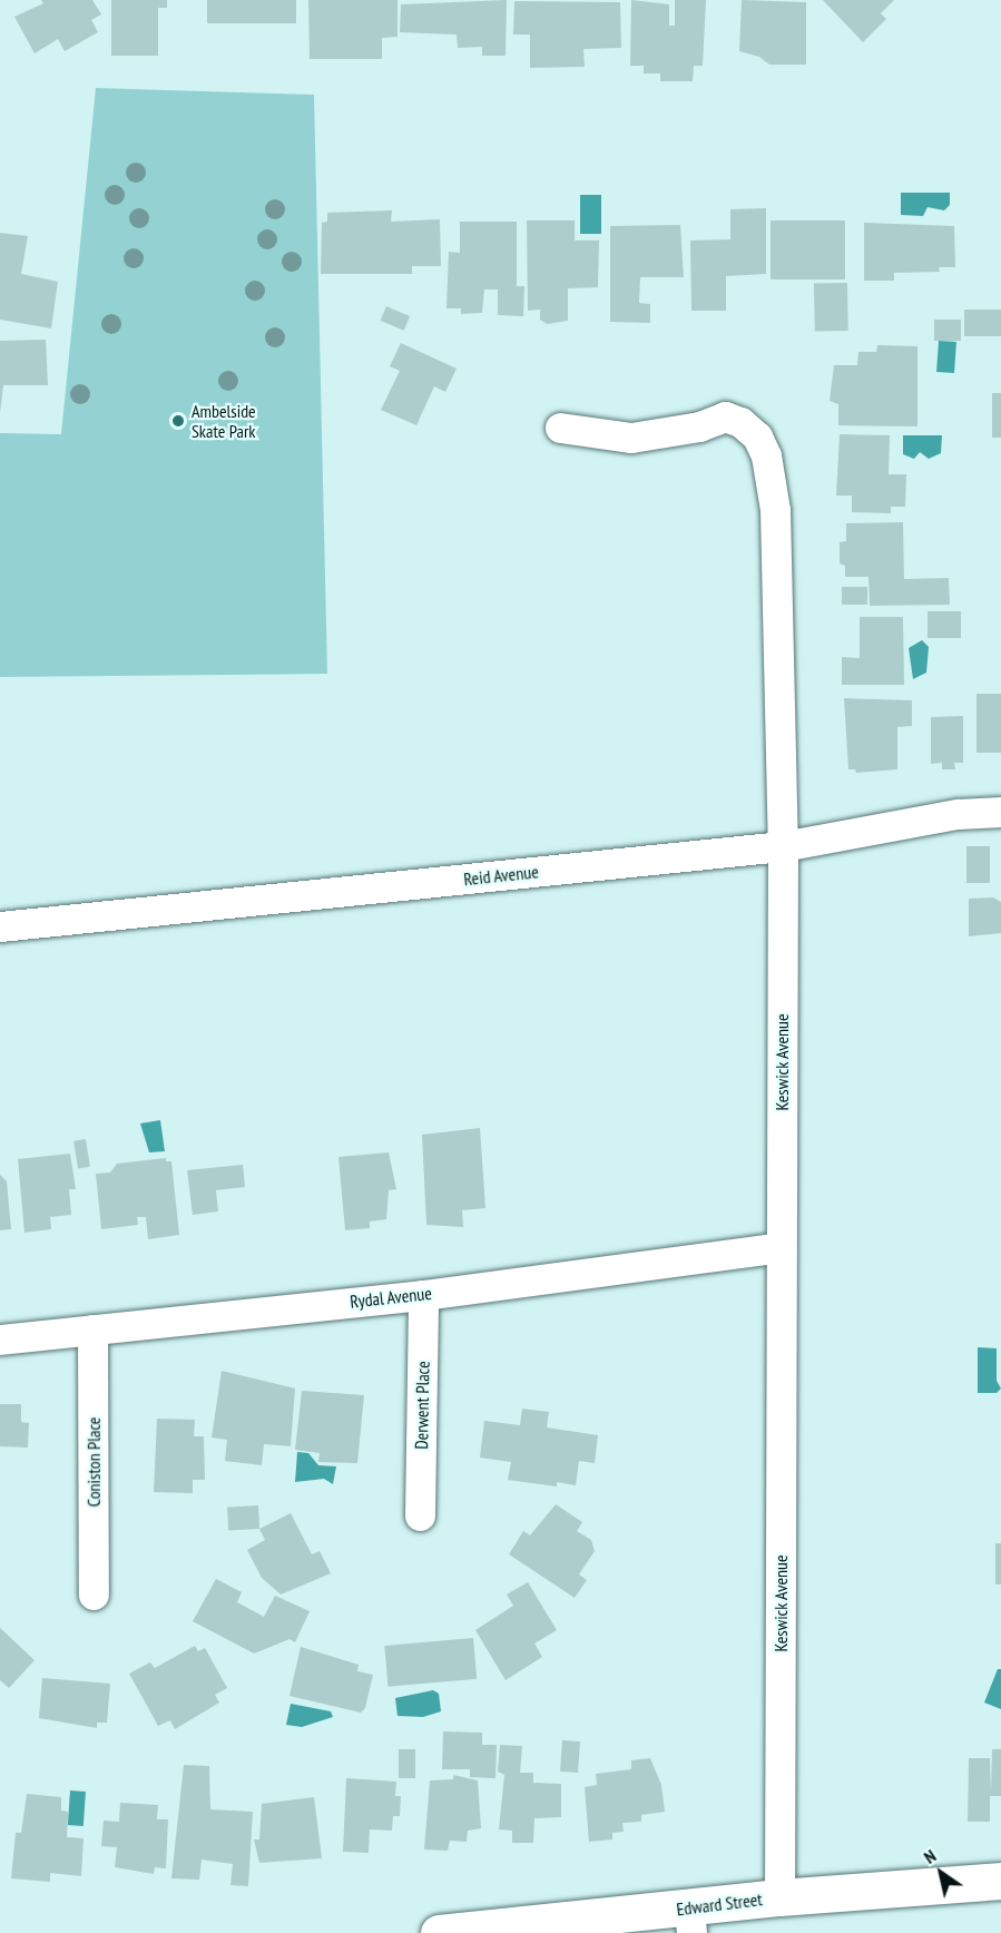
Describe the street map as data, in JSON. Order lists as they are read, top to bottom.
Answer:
{
  "streets": {
    "street": [
      "Reid Avenue",
      "Keswick Avenue",
      "Rydal Avenue",
      "Derwent Place",
      "Coniston Place",
      "Edward Street"
    ]
  },
  "crossings": [
    ["Reid Avenue", "Keswick Avenue"],
    ["Keswick Avenue", "Rydal Avenue"],
    ["Keswick Avenue", "Edward Street"],
    ["Rydal Avenue", "Derwent Place"],
    ["Rydal Avenue", "Coniston Place"]
  ],
  "places": ["Ambelside Skate Park"],
  "north": "top left"
}
